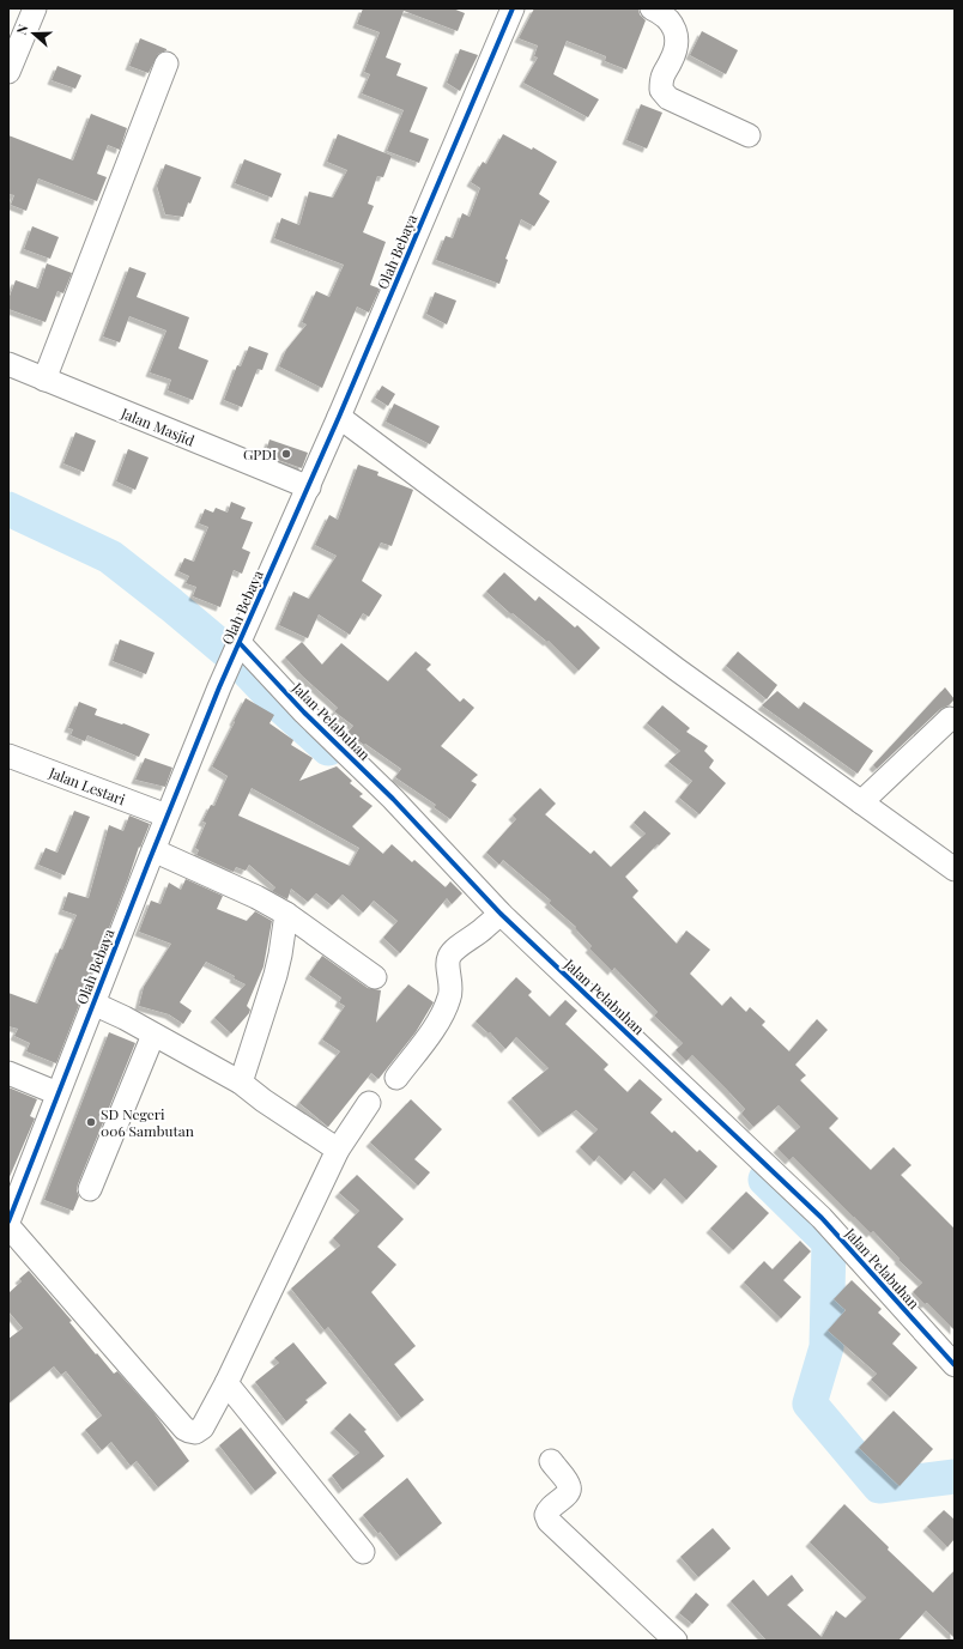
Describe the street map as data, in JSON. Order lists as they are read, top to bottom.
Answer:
{
  "streets": {
    "street": [
      "Olah Bebaya",
      "Jalan Masjid",
      "Jalan Pelabuhan",
      "Jalan Lestari"
    ]
  },
  "crossings": [
    ["Olah Bebaya", "Jalan Masjid"],
    ["Olah Bebaya", "Jalan Pelabuhan"],
    ["Olah Bebaya", "Jalan Lestari"]
  ],
  "places": ["GPDI", "SD Negeri 006 Sambutan"],
  "north": "left"
}
